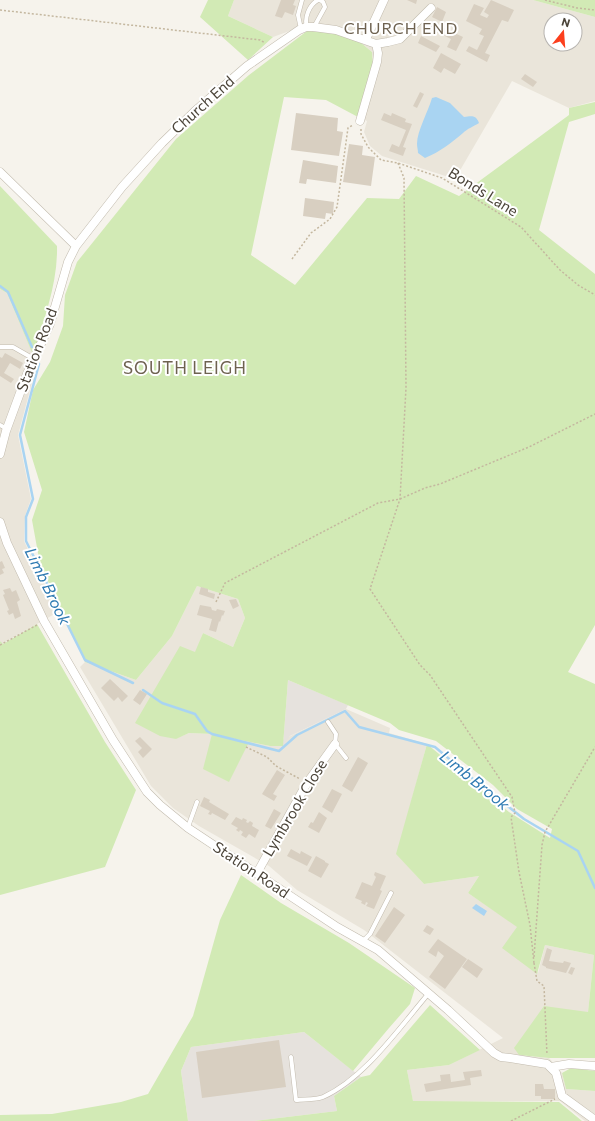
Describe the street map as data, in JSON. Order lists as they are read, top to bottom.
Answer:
{
  "streets": {
    "street": ["Church End", "Station Road", "Lymbrook Close"],
    "path": ["Bonds Lane"]
  },
  "crossings": [
    ["Church End", "Station Road"],
    ["Station Road", "Lymbrook Close"]
  ],
  "districts": ["CHURCH END", "SOUTH LEIGH"],
  "water": ["Limb Brook"],
  "north": "top"
}
